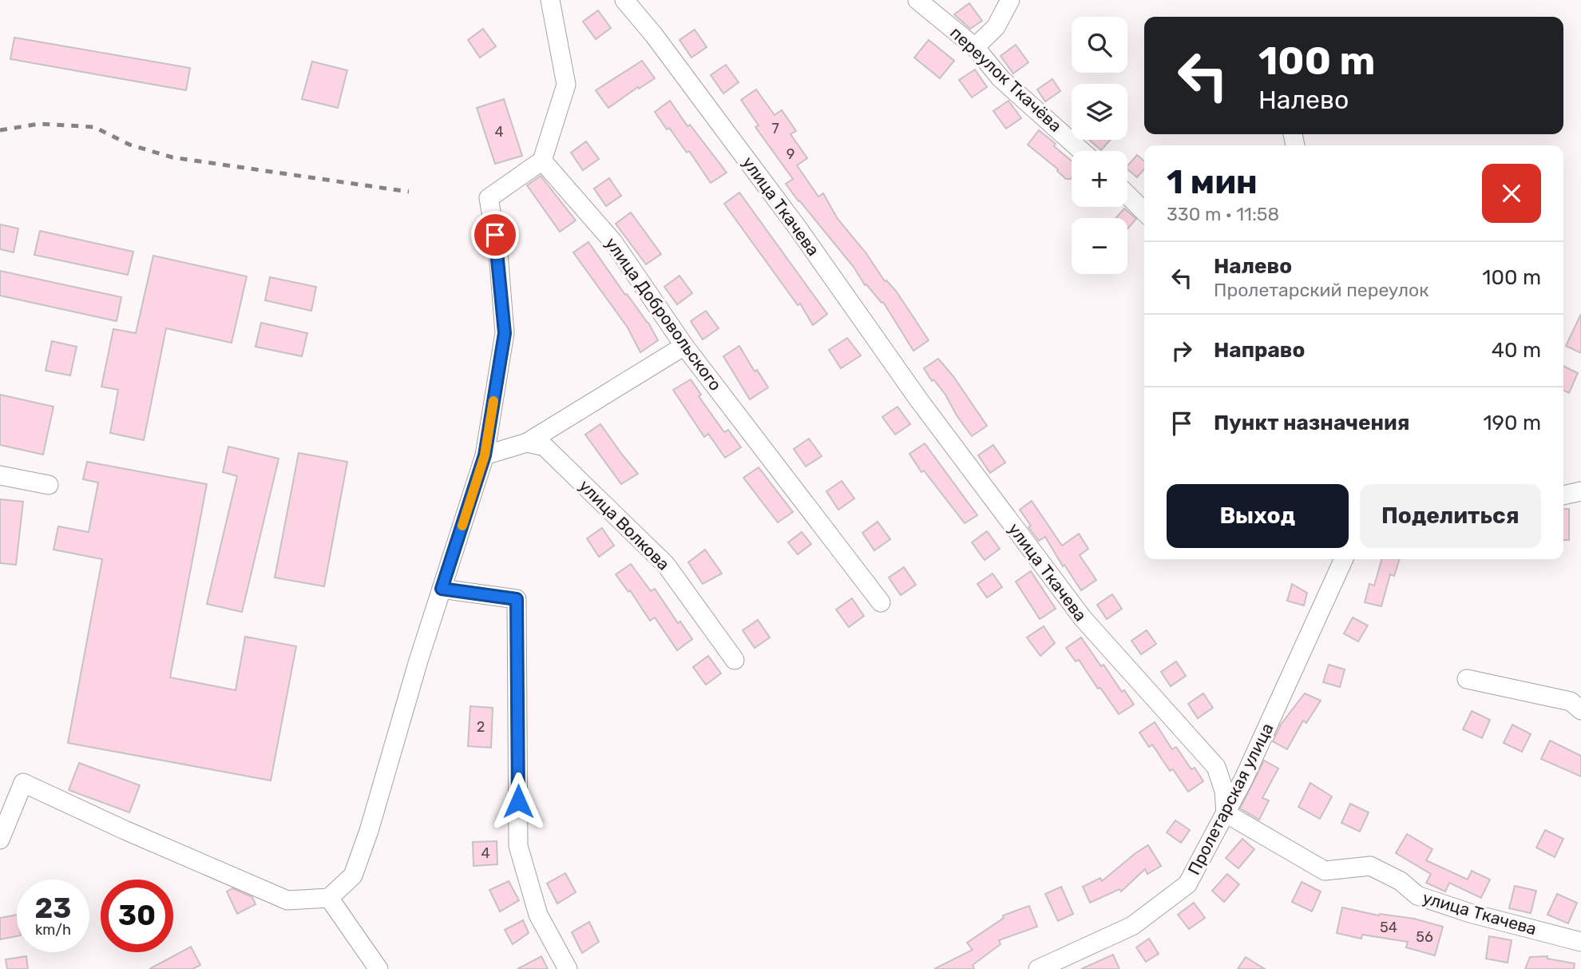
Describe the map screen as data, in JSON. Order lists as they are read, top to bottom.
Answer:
{
  "streets": {
    "street": [
      "переулок Ткачёва",
      "улица Ткачева",
      "улица Добровольского",
      "улица Волкова",
      "Пролетарская улица"
    ]
  },
  "crossings": [
    ["улица Ткачева", "Пролетарская улица"]
  ],
  "house_numbers": [
    "7",
    "4",
    "9",
    "2",
    "4",
    "54",
    "56"
  ],
  "page": {
    "map_buttons": ["+", "−"],
    "turn": ["100 m", "Налево"],
    "heading": ["1 мин", "330 m · 11:58"],
    "list": [
      {
        "name": "Налево",
        "note": "Пролетарский переулок",
        "value": "100 m"
      },
      {
        "name": "Направо",
        "value": "40 m"
      },
      {
        "name": "Пункт назначения",
        "value": "190 m"
      }
    ],
    "buttons": ["Выход", "Поделиться"],
    "speed": "23 km/h",
    "limit": "30"
  }
}
